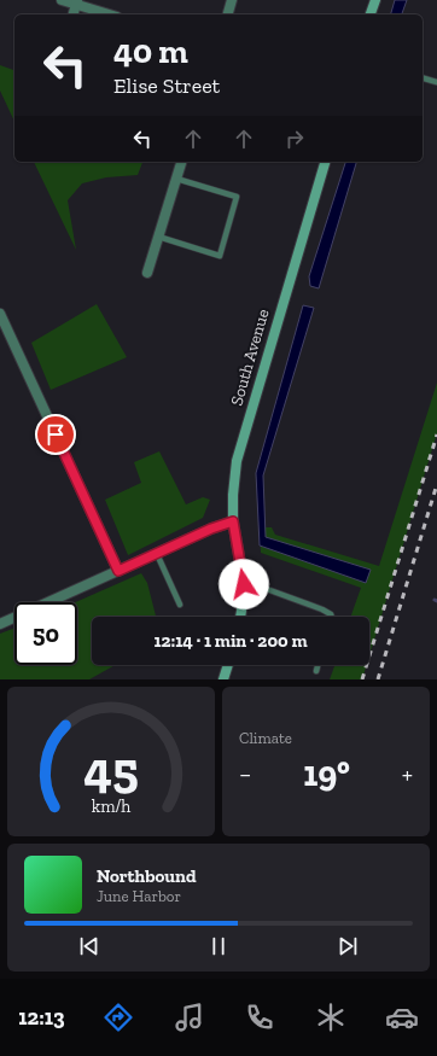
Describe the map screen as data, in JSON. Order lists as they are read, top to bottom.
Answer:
{
  "streets": {
    "main road": ["South Avenue"]
  },
  "page": {
    "turn": ["40 m", "Elise Street"],
    "limit": "50",
    "trip": "12:14 · 1 min · 200 m",
    "tile": "Climate",
    "heat": ["−", "19°", "+"],
    "song": ["Northbound", "June Harbor"],
    "tabs": "12:13",
    "gauge": ["45", "km/h"]
  }
}
